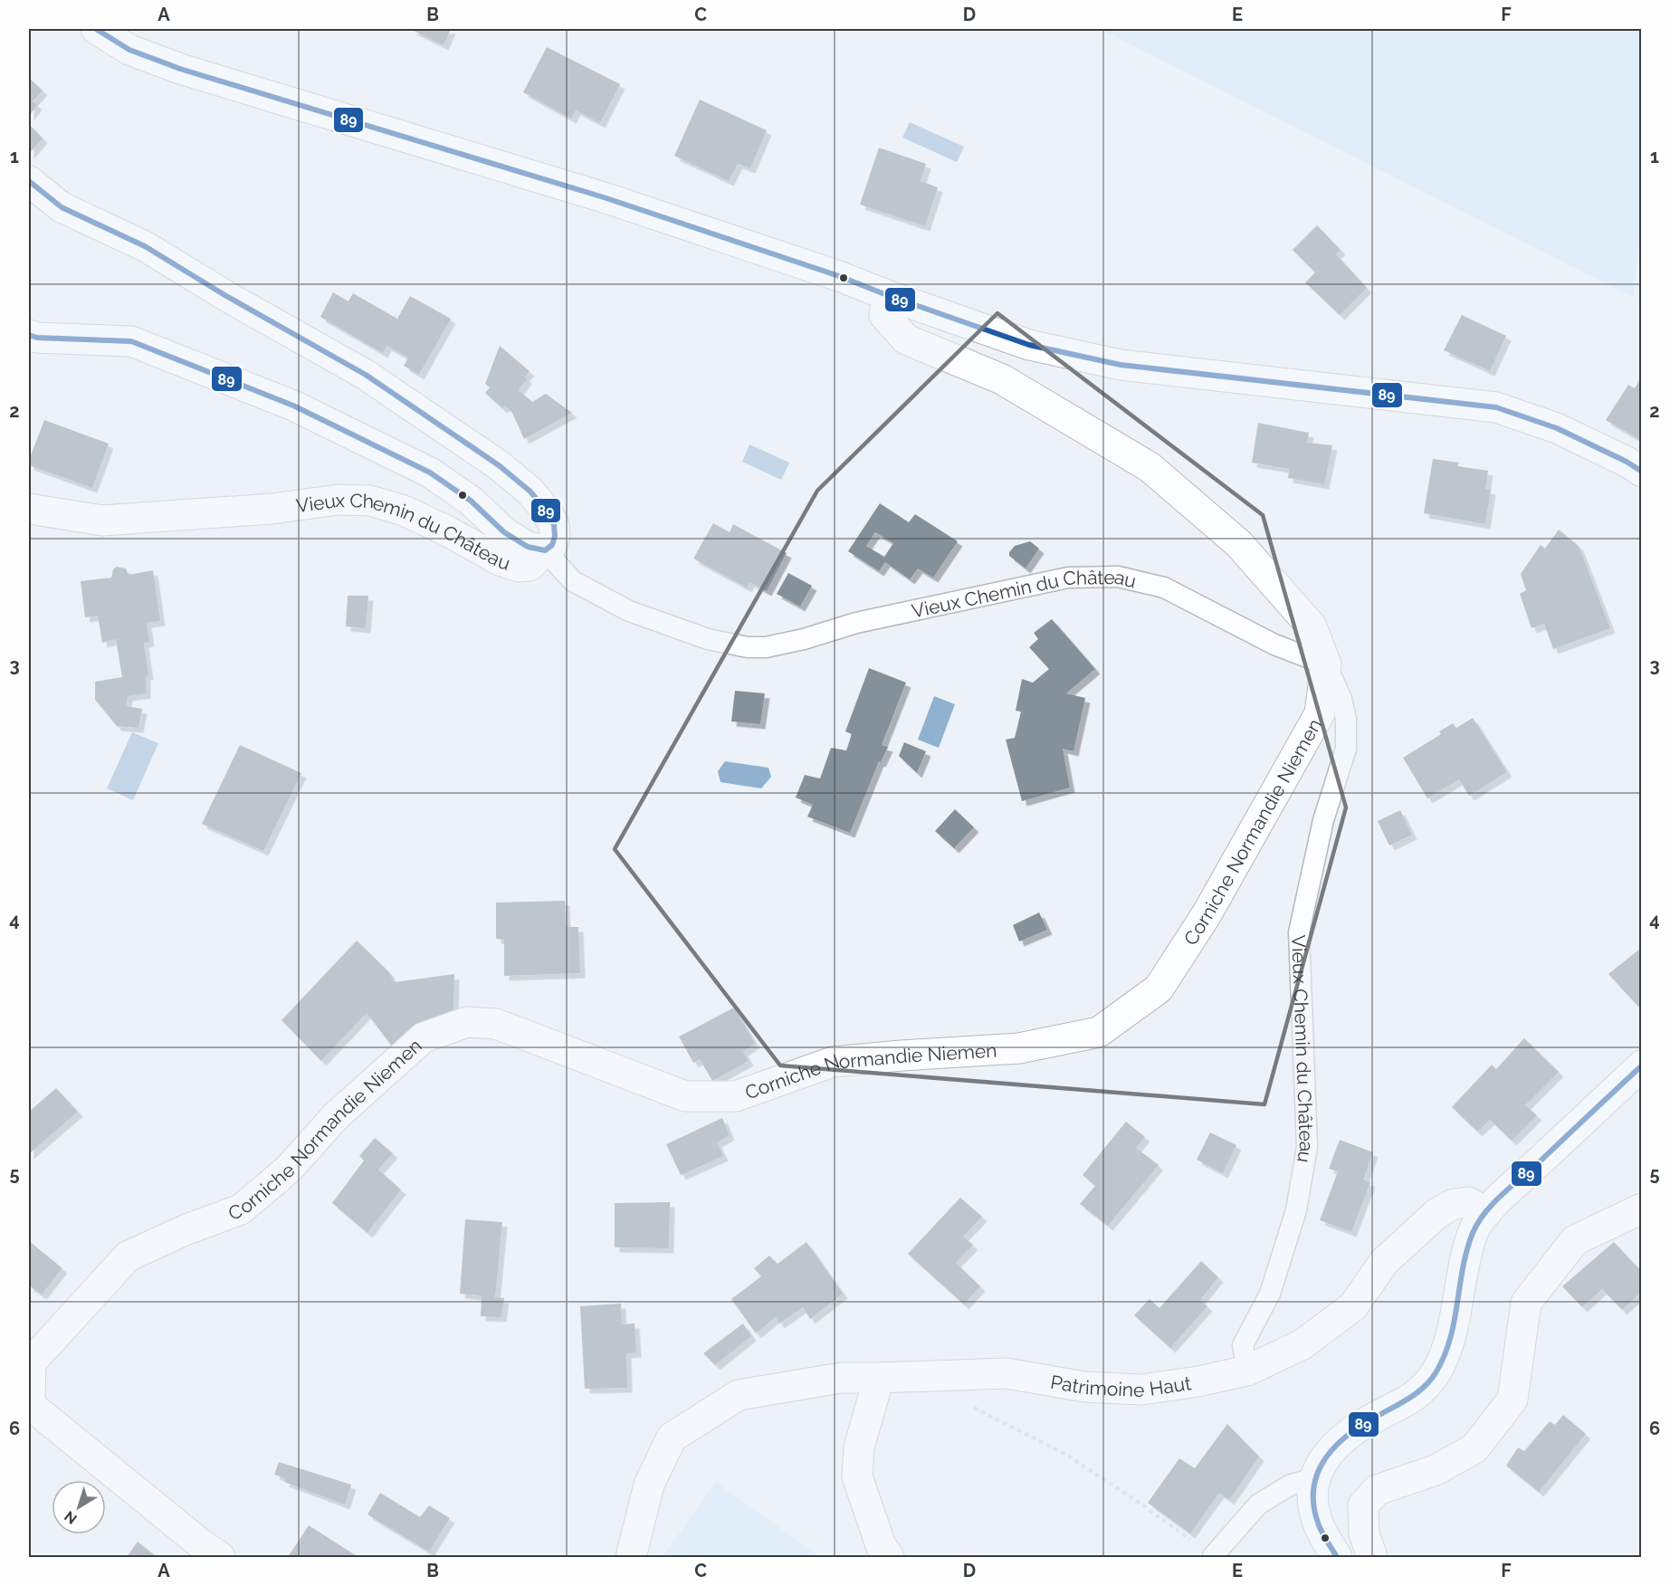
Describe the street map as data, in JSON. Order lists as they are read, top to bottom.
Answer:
{
  "streets": {
    "street": ["Vieux Chemin du Château", "Corniche Normandie Niemen", "Patrimoine Haut"]
  },
  "crossings": [
    ["Vieux Chemin du Château", "Corniche Normandie Niemen"],
    ["Vieux Chemin du Château", "Patrimoine Haut"]
  ],
  "lines": ["transit line 89"],
  "north": "bottom left",
  "grid": {
    "columns": [
      "A",
      "B",
      "C",
      "D",
      "E",
      "F"
    ],
    "rows": [
      "1",
      "2",
      "3",
      "4",
      "5",
      "6"
    ]
  }
}
